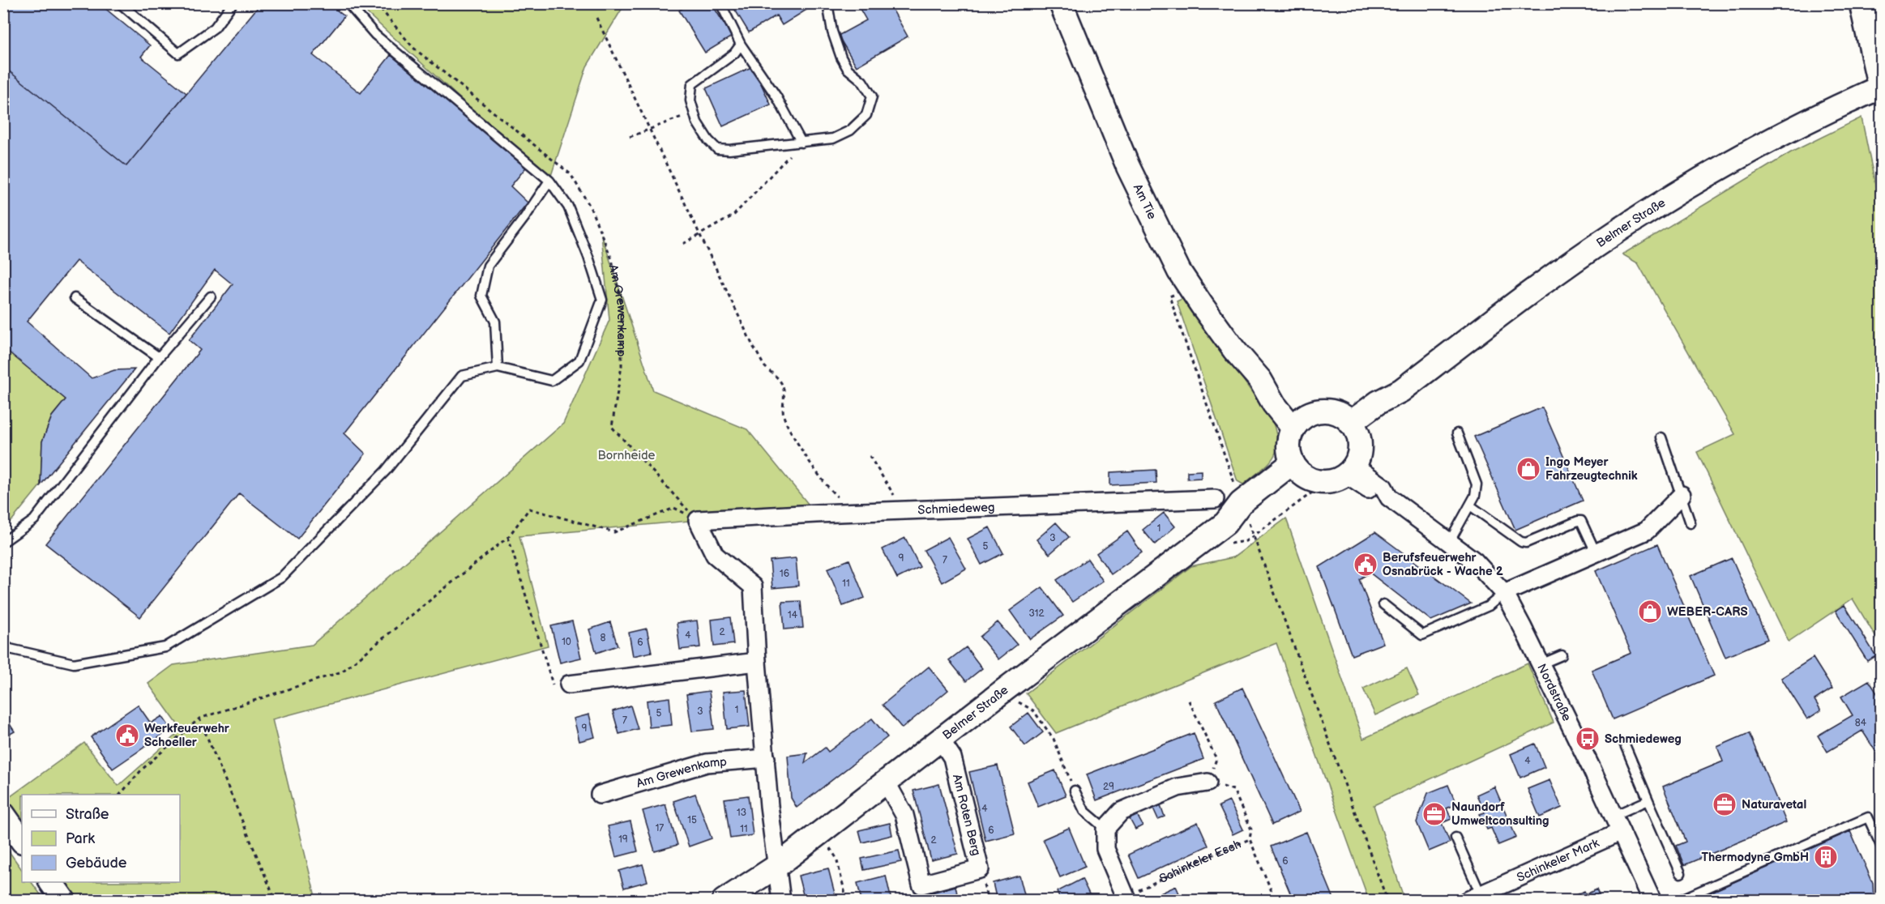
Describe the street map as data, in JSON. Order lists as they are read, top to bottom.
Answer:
{
  "streets": {
    "street": [
      "Am Tie",
      "Belmer Straße",
      "Am Grewenkamp",
      "Schmiedeweg",
      "Nordstraße",
      "Am Roten Berg",
      "Schinkeler Mark"
    ],
    "path": ["Schinkeler Esch"]
  },
  "crossings": [
    ["Am Tie", "Belmer Straße"],
    ["Am Tie", "Nordstraße"],
    ["Belmer Straße", "Nordstraße"],
    ["Belmer Straße", "Am Roten Berg"],
    ["Am Grewenkamp", "Schmiedeweg"],
    ["Nordstraße", "Schinkeler Mark"]
  ],
  "parks": ["Bornheide"],
  "places": {
    "shop": ["Ingo Meyer Fahrzeugtechnik", "WEBER-CARS"],
    "public building": ["Berufsfeuerwehr Osnabrück - Wache 2", "Werkfeuerwehr Schoeller"],
    "bus stop": ["Schmiedeweg"],
    "office": ["Naturavetal", "Naundorf Umweltconsulting"],
    "building": ["Thermodyne GmbH"]
  },
  "house_numbers": [
    "1",
    "3",
    "5",
    "9",
    "7",
    "16",
    "11",
    "312",
    "14",
    "2",
    "4",
    "8",
    "10",
    "6",
    "1",
    "3",
    "5",
    "7",
    "84",
    "9",
    "4",
    "29",
    "4",
    "13",
    "15",
    "17",
    "11",
    "6",
    "19",
    "2",
    "6"
  ],
  "legend": ["Straße", "Park", "Gebäude"]
}
